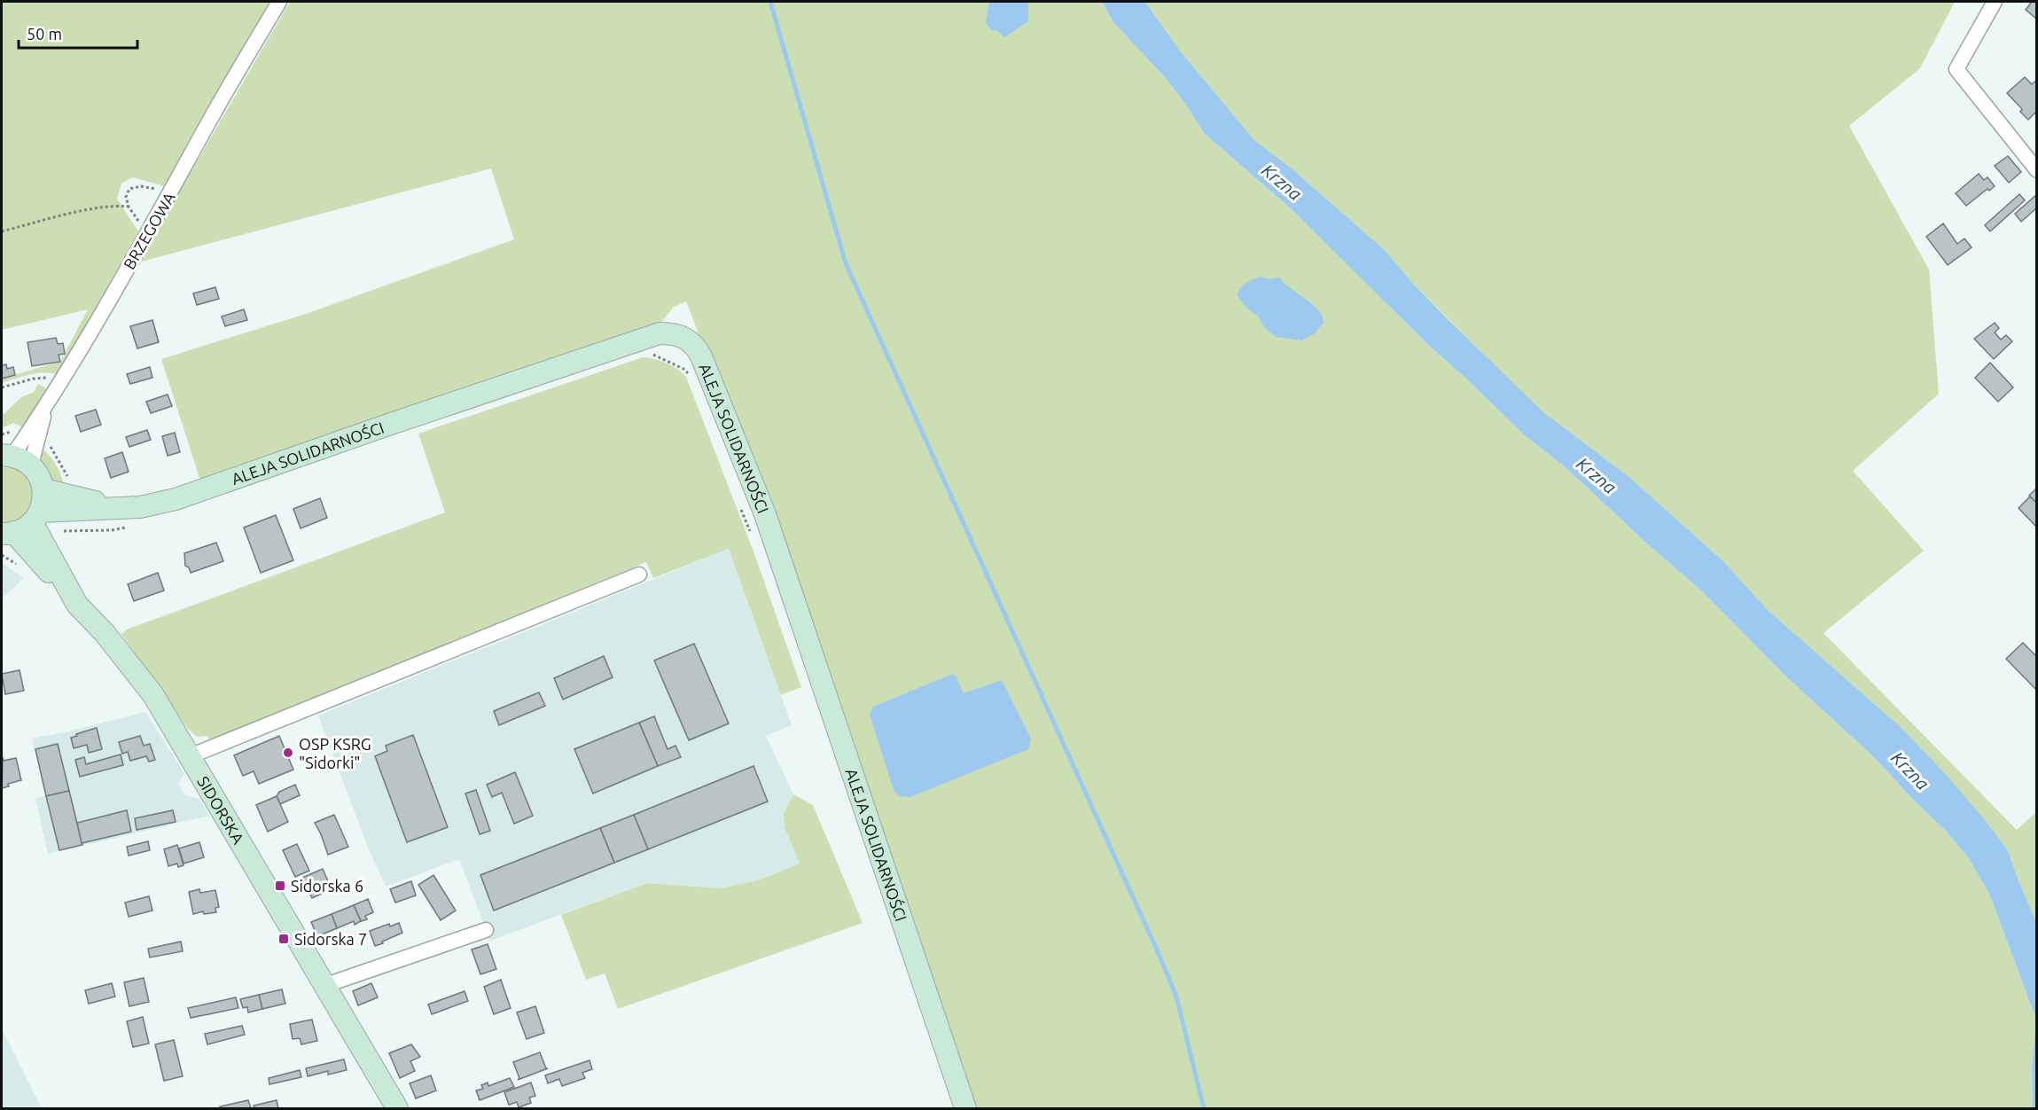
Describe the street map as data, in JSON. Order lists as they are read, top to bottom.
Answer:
{
  "streets": {
    "street": ["BRZEGOWA", "ALEJA SOLIDARNOŚCI", "SIDORSKA"]
  },
  "water": ["Krzna"],
  "places": {
    "other": ["OSP KSRG \"Sidorki\""],
    "transit": ["Sidorska 6", "Sidorska 7"]
  },
  "scale_bar": "50 m"
}
